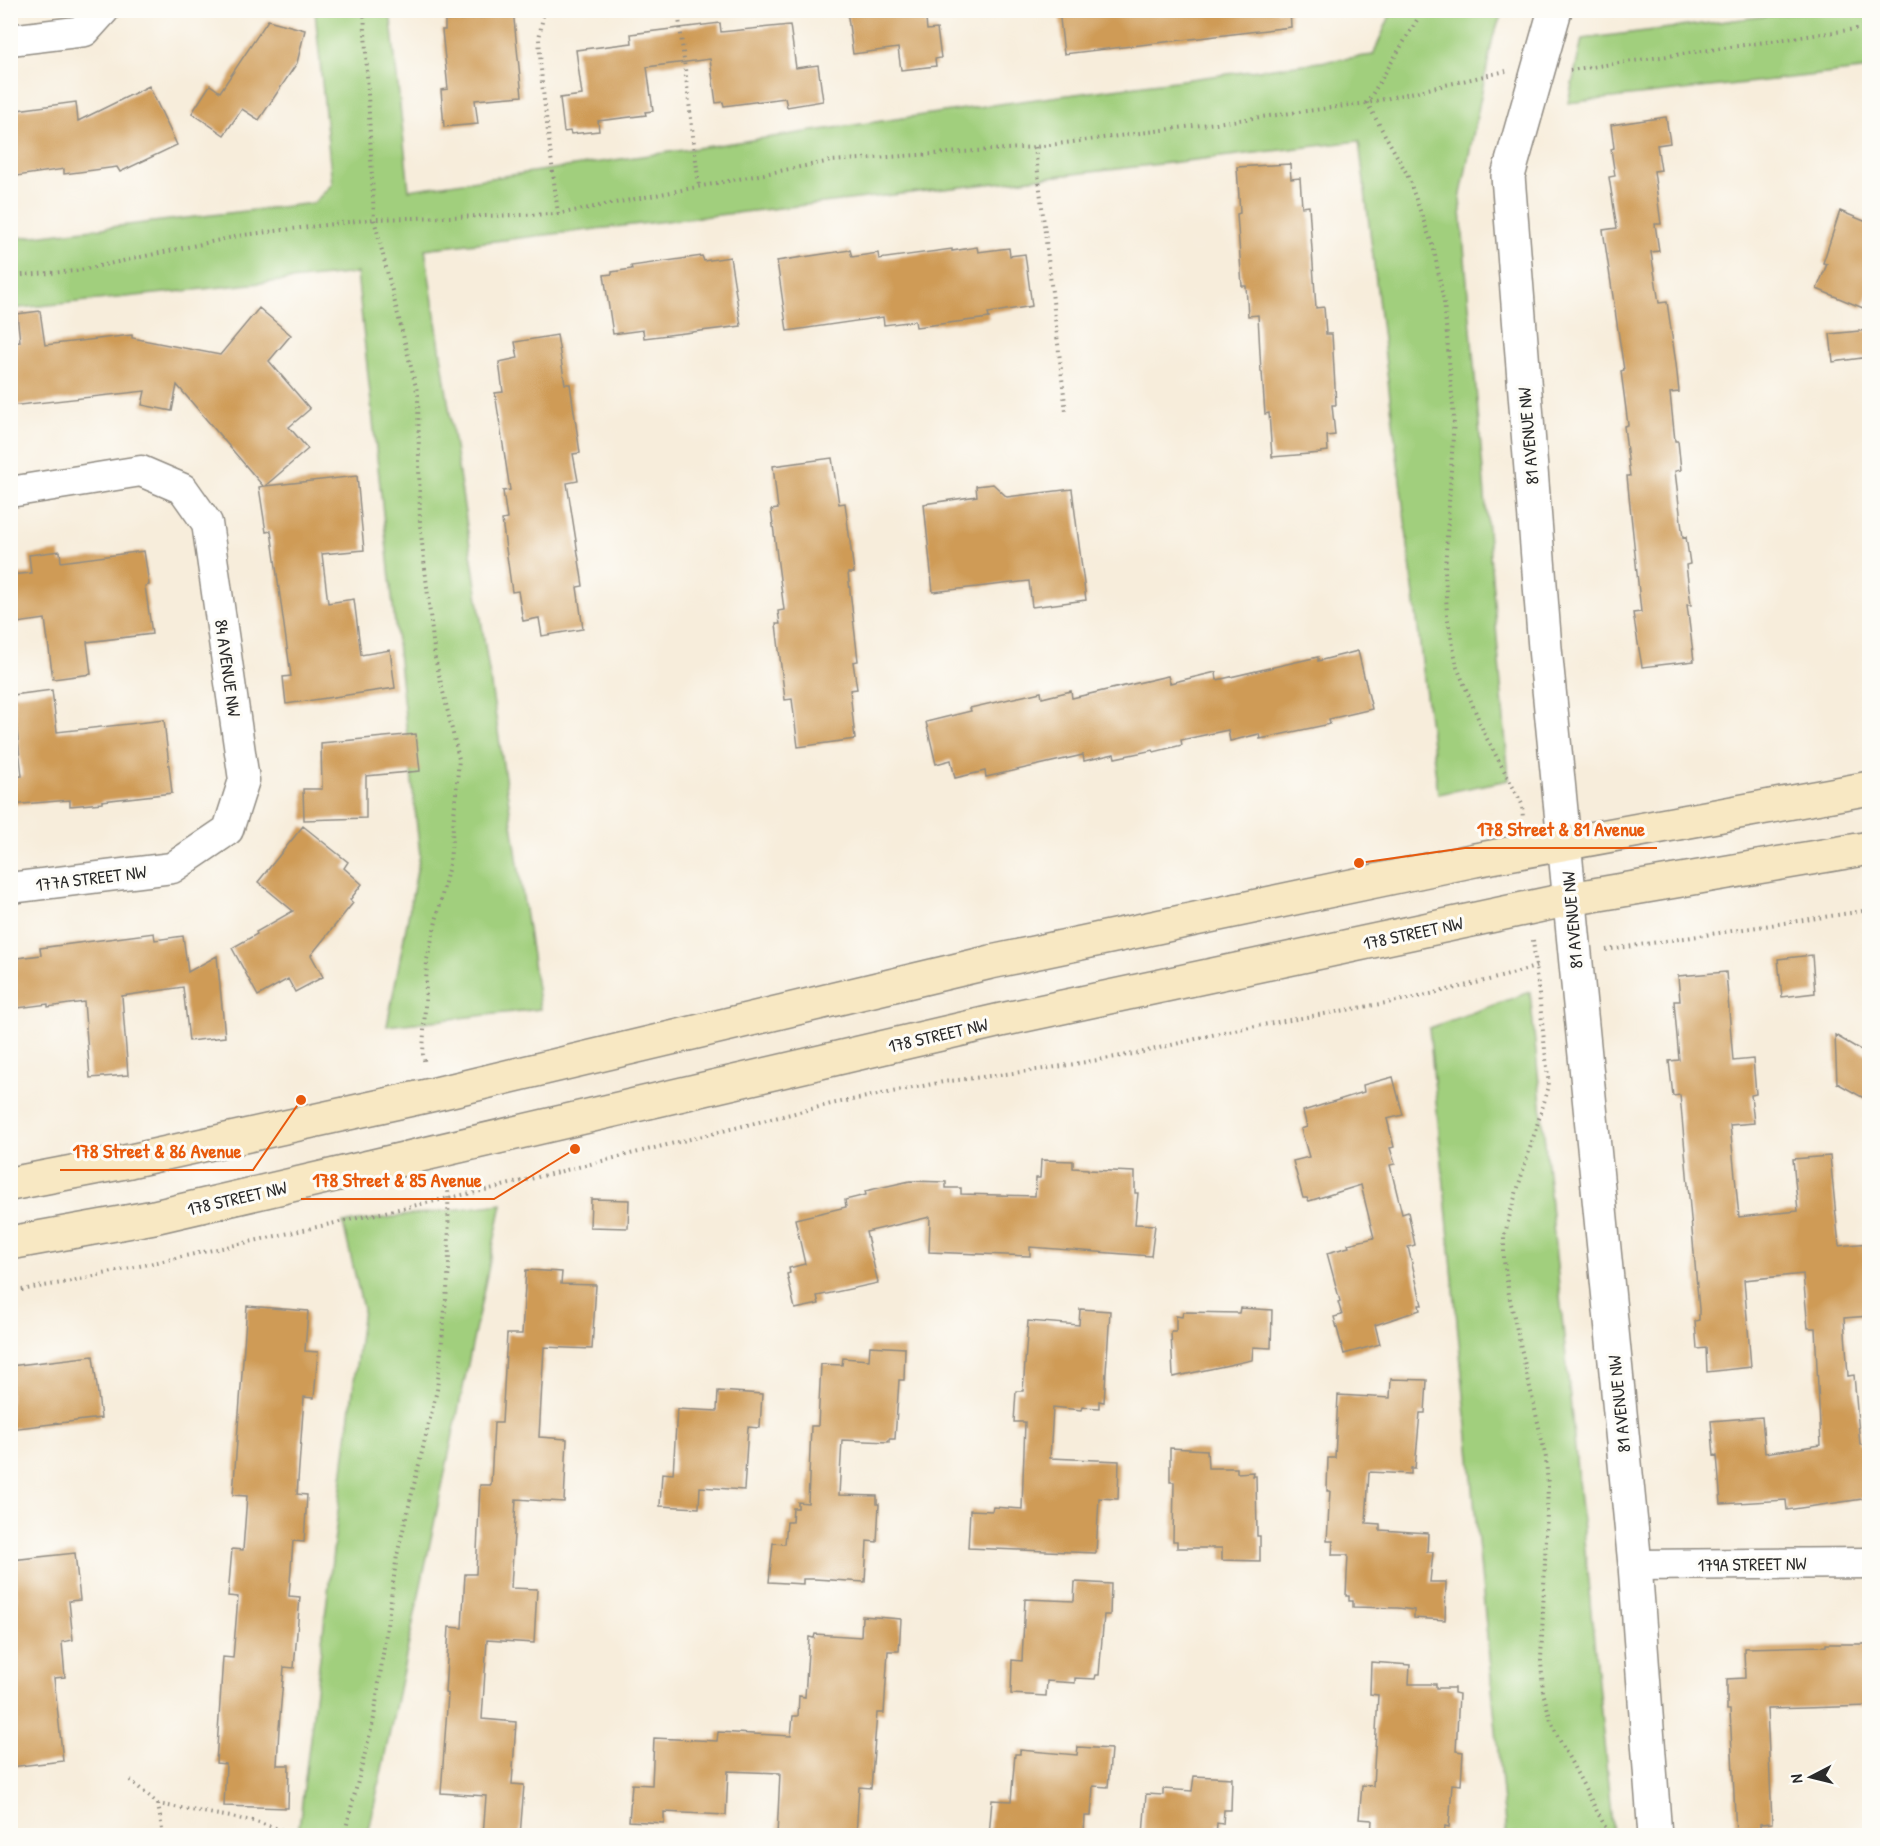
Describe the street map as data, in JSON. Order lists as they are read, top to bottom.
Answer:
{
  "streets": {
    "main road": ["178 STREET NW"],
    "street": [
      "81 AVENUE NW",
      "84 AVENUE NW",
      "177A STREET NW",
      "179A STREET NW"
    ]
  },
  "crossings": [
    ["81 AVENUE NW", "178 STREET NW"],
    ["81 AVENUE NW", "179A STREET NW"],
    ["84 AVENUE NW", "177A STREET NW"]
  ],
  "places": ["178 Street & 81 Avenue", "178 Street & 86 Avenue", "178 Street & 85 Avenue"],
  "north": "left"
}
